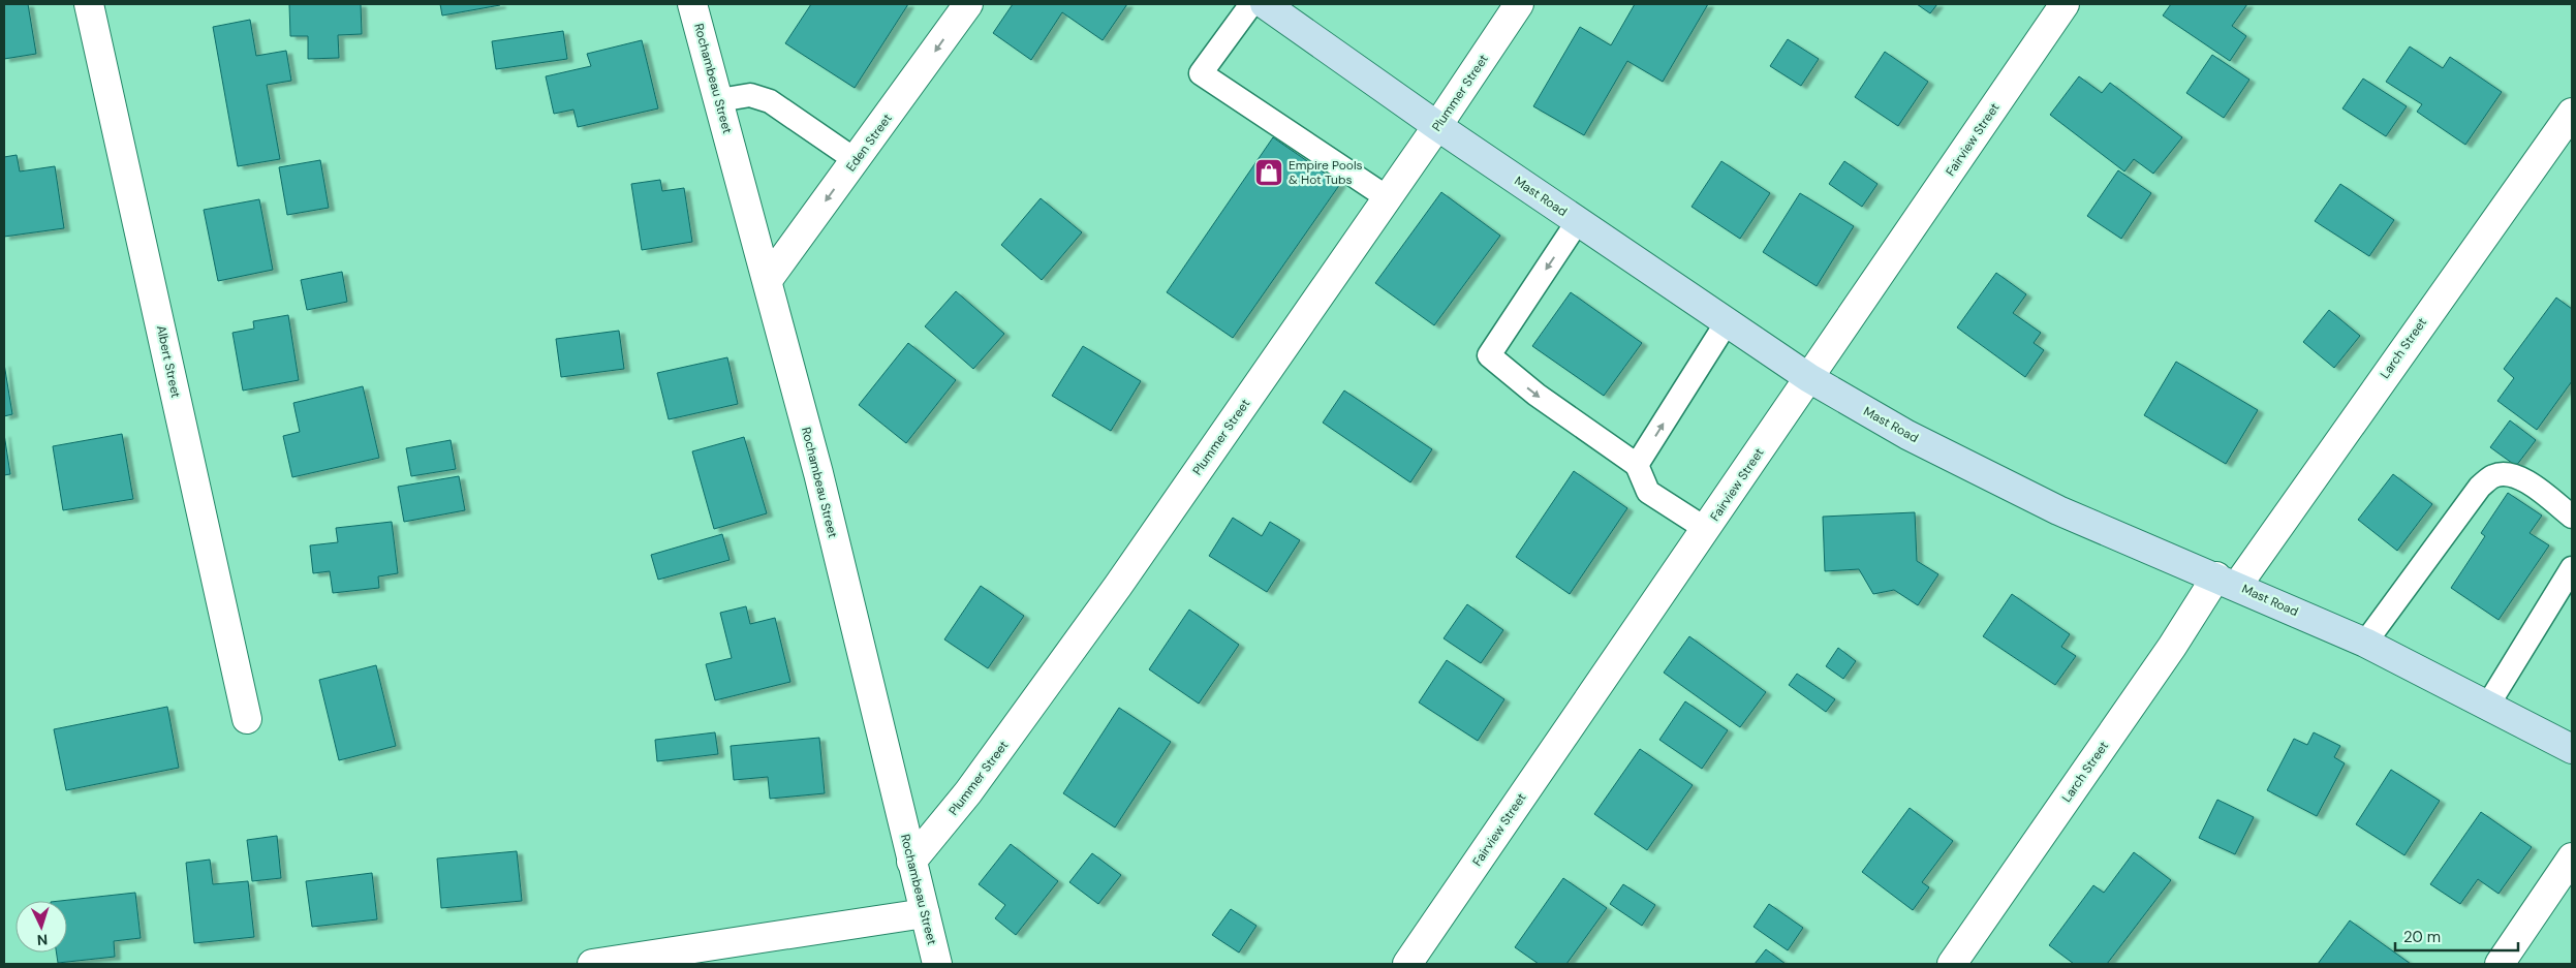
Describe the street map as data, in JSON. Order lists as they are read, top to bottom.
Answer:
{
  "streets": {
    "main road": ["Mast Road"],
    "street": [
      "Rochambeau Street",
      "Plummer Street",
      "Fairview Street",
      "Eden Street",
      "Larch Street",
      "Albert Street"
    ]
  },
  "crossings": [
    ["Rochambeau Street", "Plummer Street"],
    ["Rochambeau Street", "Eden Street"],
    ["Plummer Street", "Mast Road"],
    ["Fairview Street", "Mast Road"],
    ["Mast Road", "Larch Street"]
  ],
  "one_way": ["Eden Street"],
  "places": {
    "shop": ["Empire Pools & Hot Tubs"]
  },
  "scale_bar": "20 m",
  "north": "bottom"
}
